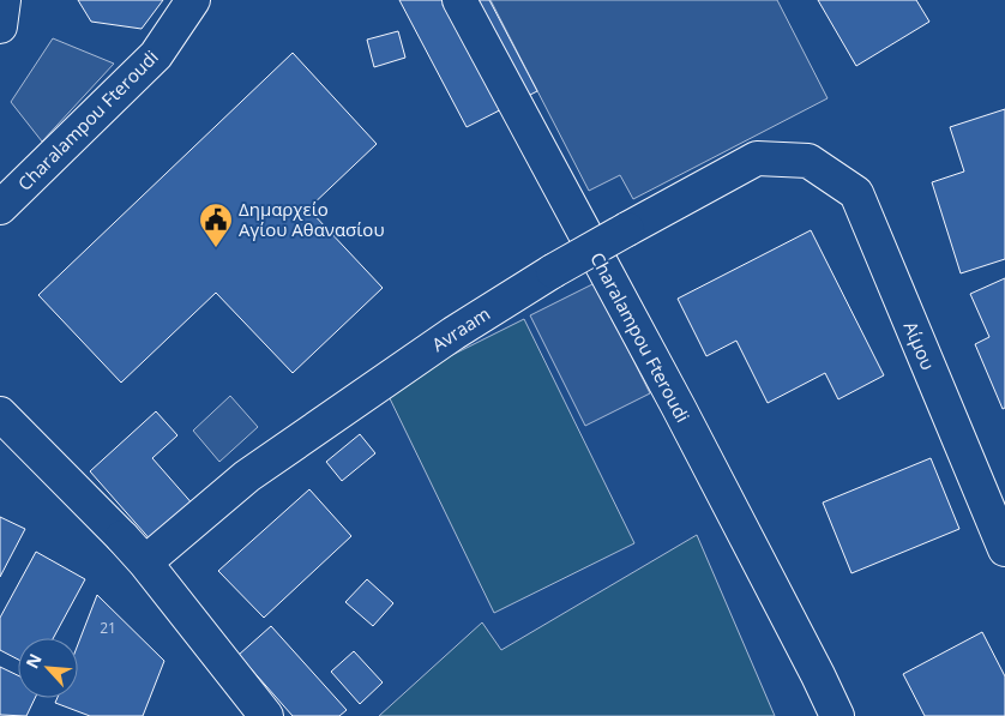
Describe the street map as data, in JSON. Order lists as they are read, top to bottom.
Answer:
{
  "streets": {
    "street": ["Charalampou Fteroudi", "Avraam", "Αίμου"]
  },
  "crossings": [
    ["Avraam", "Αίμου"]
  ],
  "places": {
    "public building": ["Δημαρχείο Αγίου Αθανασίου"]
  },
  "house_numbers": ["21"],
  "north": "top left"
}
